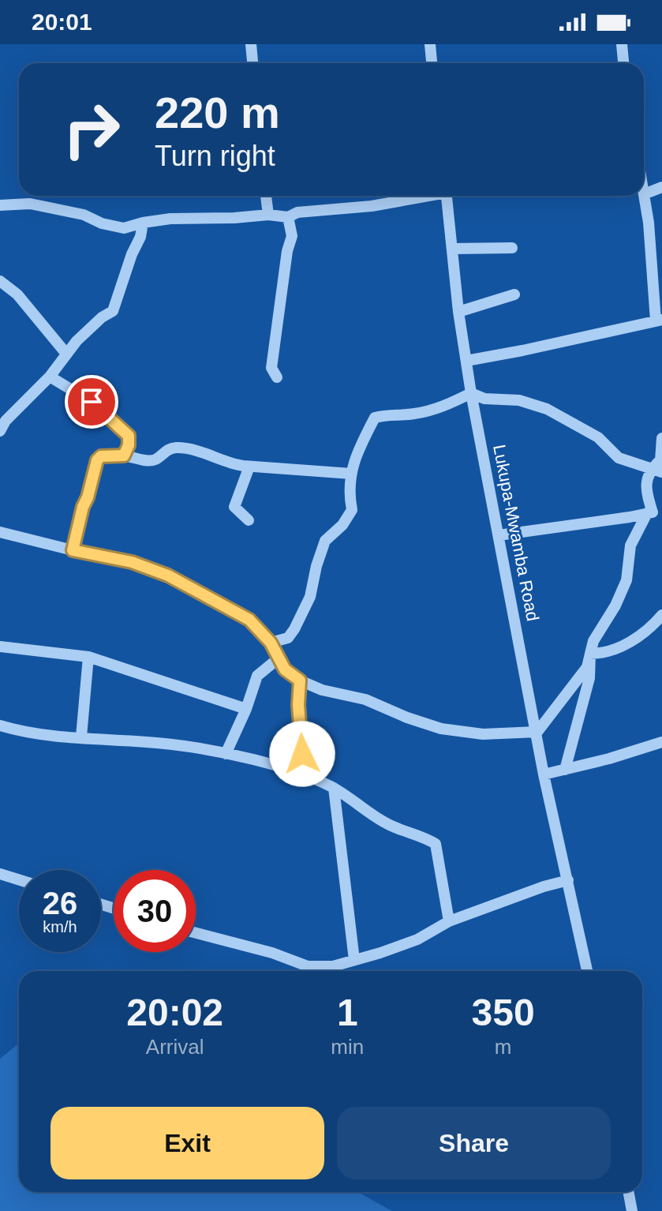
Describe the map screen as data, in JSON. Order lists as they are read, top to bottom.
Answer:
{
  "streets": {
    "street": ["Lukupa-Mwamba Road"]
  },
  "page": {
    "status": "20:01",
    "turn": ["220 m", "Turn right"],
    "speed": "26 km/h",
    "limit": "30",
    "eta": [
      "20:02",
      "Arrival",
      "1",
      "min",
      "350",
      "m"
    ],
    "buttons": ["Exit", "Share"]
  }
}
